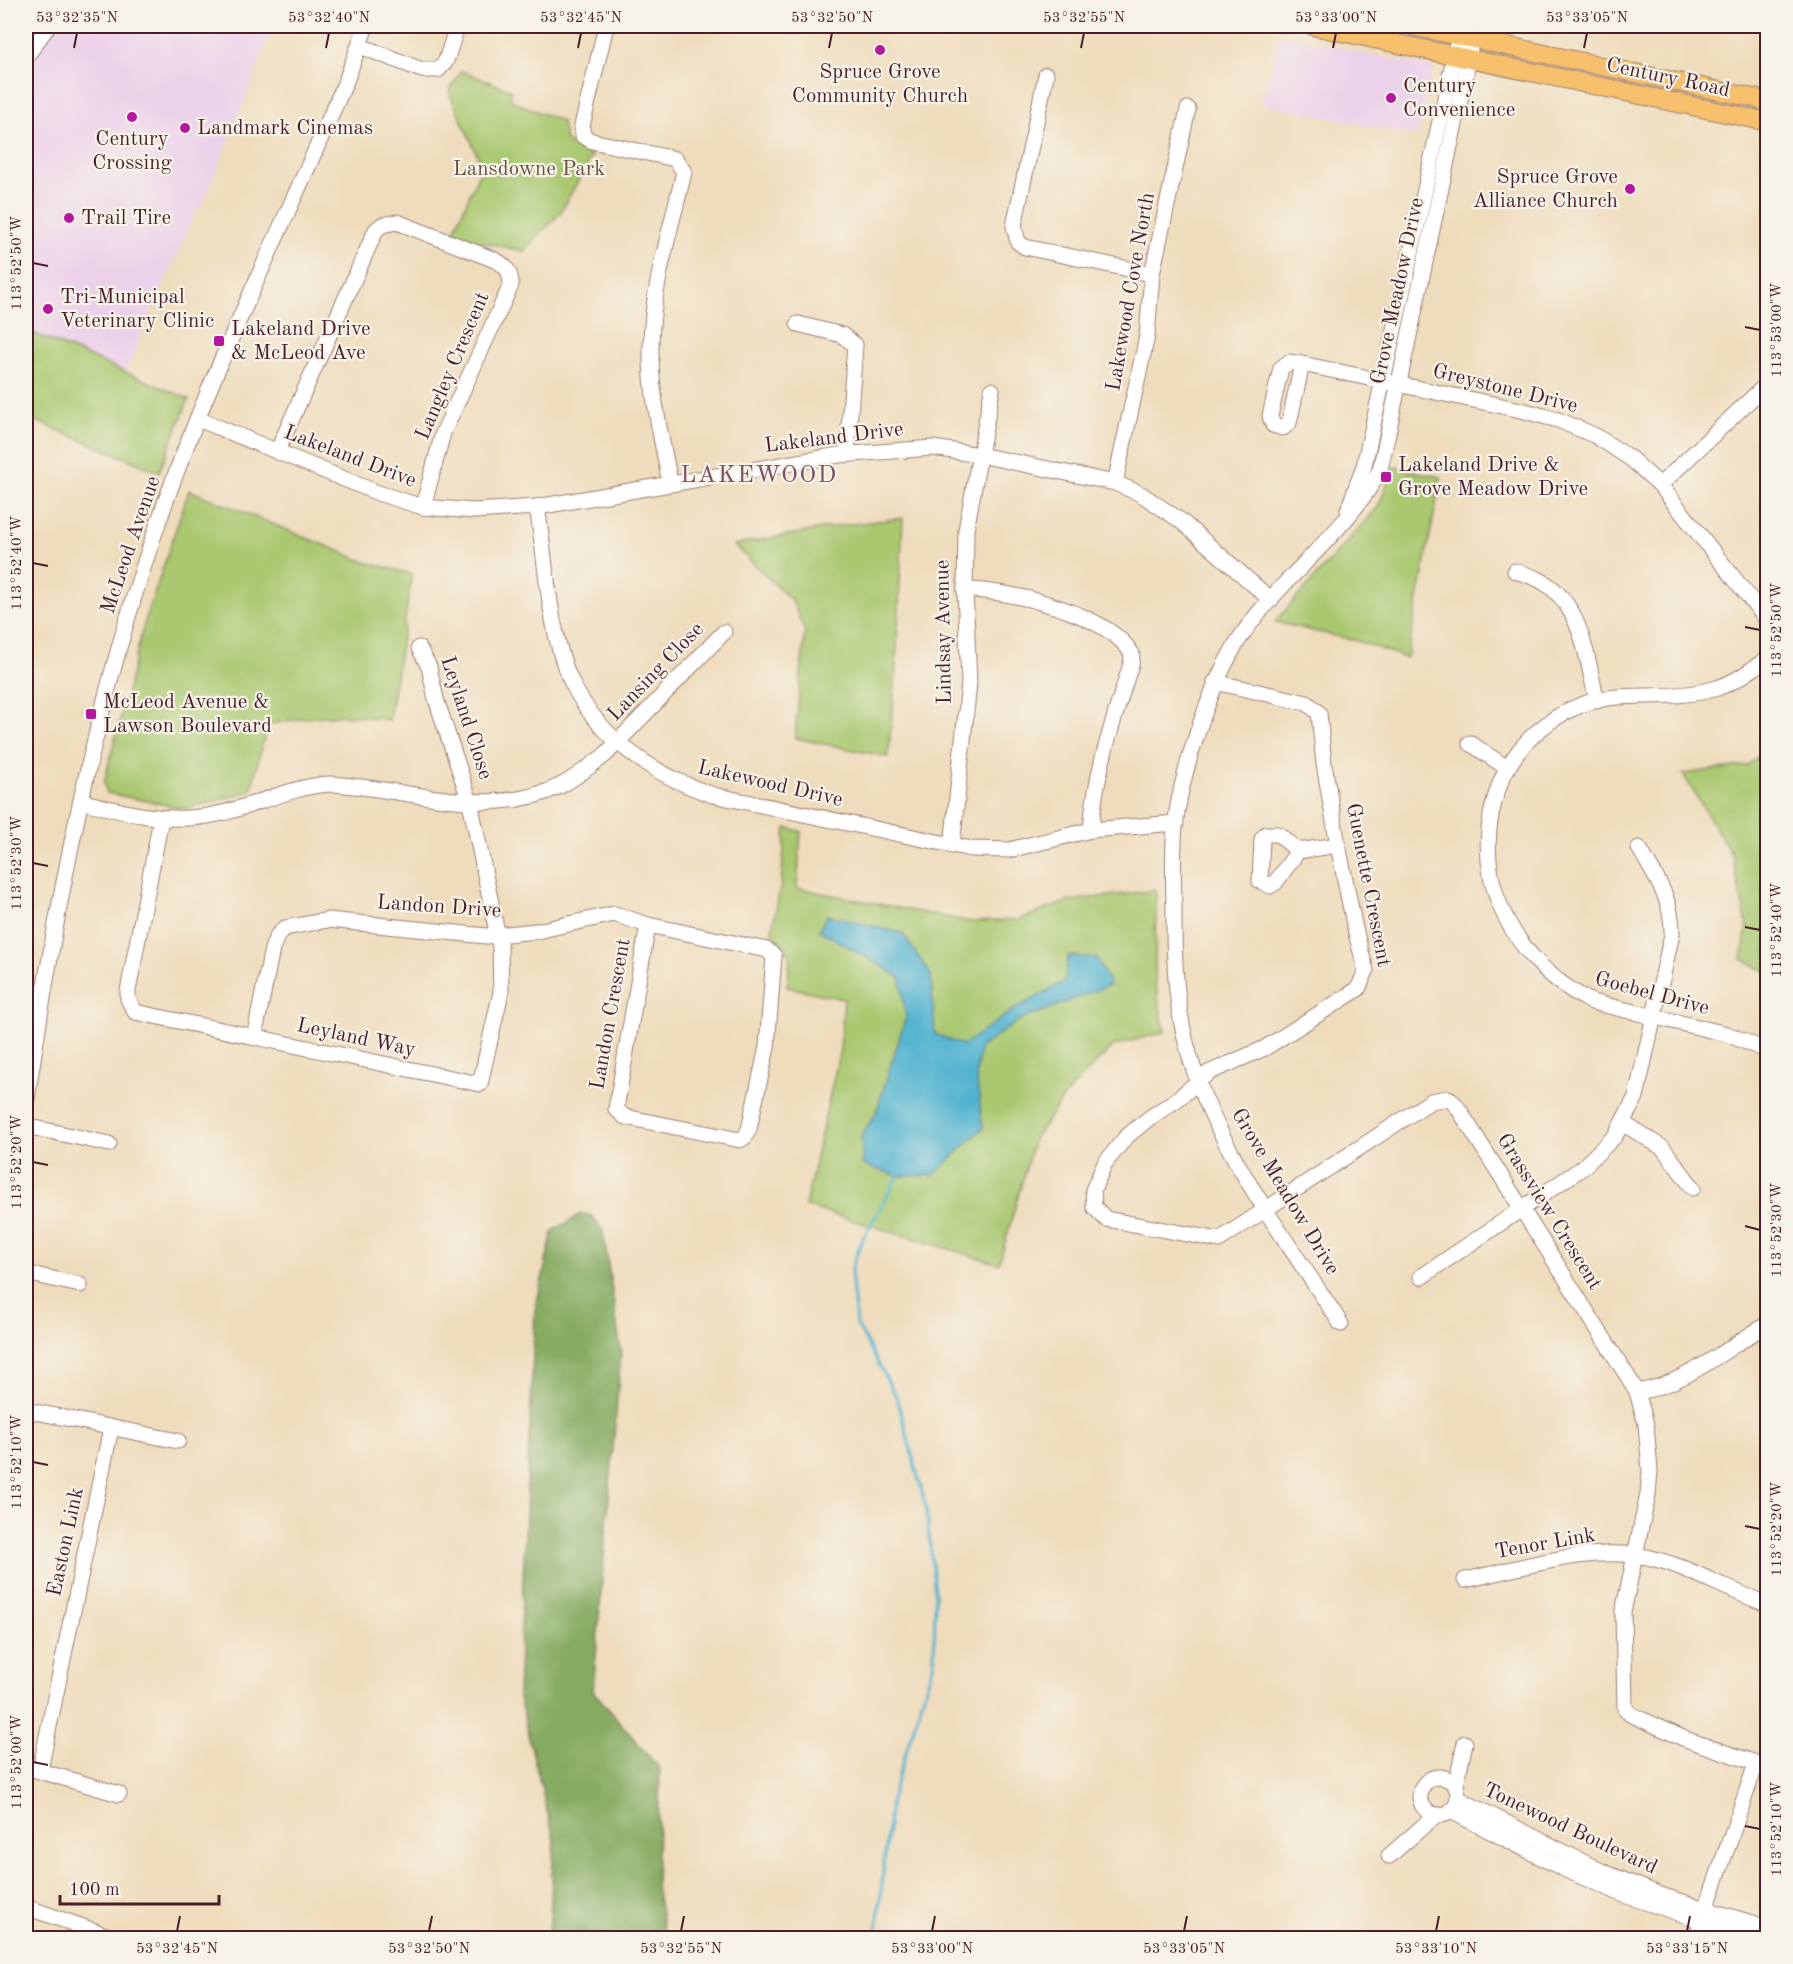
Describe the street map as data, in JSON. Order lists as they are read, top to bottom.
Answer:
{
  "streets": {
    "main road": ["Century Road"],
    "street": [
      "Grove Meadow Drive",
      "Lakewood Cove North",
      "Langley Crescent",
      "Greystone Drive",
      "Lakeland Drive",
      "McLeod Avenue",
      "Lindsay Avenue",
      "Lansing Close",
      "Leyland Close",
      "Lakewood Drive",
      "Guenette Crescent",
      "Landon Drive",
      "Goebel Drive",
      "Landon Crescent",
      "Leyland Way",
      "Grassview Crescent",
      "Easton Link",
      "Tenor Link",
      "Tonewood Boulevard"
    ]
  },
  "crossings": [
    ["Century Road", "Grove Meadow Drive"],
    ["Grove Meadow Drive", "Greystone Drive"],
    ["Grove Meadow Drive", "Lakeland Drive"],
    ["Grove Meadow Drive", "Lakewood Drive"],
    ["Grove Meadow Drive", "Guenette Crescent"],
    ["Grove Meadow Drive", "Grassview Crescent"],
    ["Lakewood Cove North", "Lakeland Drive"],
    ["Langley Crescent", "Lakeland Drive"],
    ["Lakeland Drive", "McLeod Avenue"],
    ["Lakeland Drive", "Lindsay Avenue"],
    ["Lakeland Drive", "Lakewood Drive"],
    ["McLeod Avenue", "Lansing Close"],
    ["Lindsay Avenue", "Lakewood Drive"],
    ["Lansing Close", "Leyland Close"],
    ["Lansing Close", "Lakewood Drive"],
    ["Lansing Close", "Leyland Way"],
    ["Leyland Close", "Leyland Way"],
    ["Guenette Crescent", "Grassview Crescent"],
    ["Landon Drive", "Landon Crescent"],
    ["Landon Drive", "Leyland Way"],
    ["Grassview Crescent", "Tenor Link"]
  ],
  "districts": ["LAKEWOOD"],
  "parks": ["Lansdowne Park"],
  "places": {
    "other": [
      "Spruce Grove Community Church",
      "Century Convenience",
      "Century Crossing",
      "Landmark Cinemas",
      "Spruce Grove Alliance Church",
      "Trail Tire",
      "Tri-Municipal Veterinary Clinic"
    ],
    "transit": ["Lakeland Drive & McLeod Ave", "Lakeland Drive & Grove Meadow Drive", "McLeod Avenue & Lawson Boulevard"]
  },
  "scale_bar": "100 m",
  "coordinates": [
    "53°32'35\"N",
    "53°32'40\"N",
    "53°32'45\"N",
    "53°32'50\"N",
    "53°32'55\"N",
    "53°33'00\"N",
    "53°33'05\"N",
    "113°52'50\"W",
    "113°53'00\"W",
    "113°52'40\"W",
    "113°52'30\"W",
    "113°52'20\"W",
    "113°52'10\"W",
    "113°52'00\"W",
    "53°33'10\"N",
    "53°33'15\"N"
  ]
}
